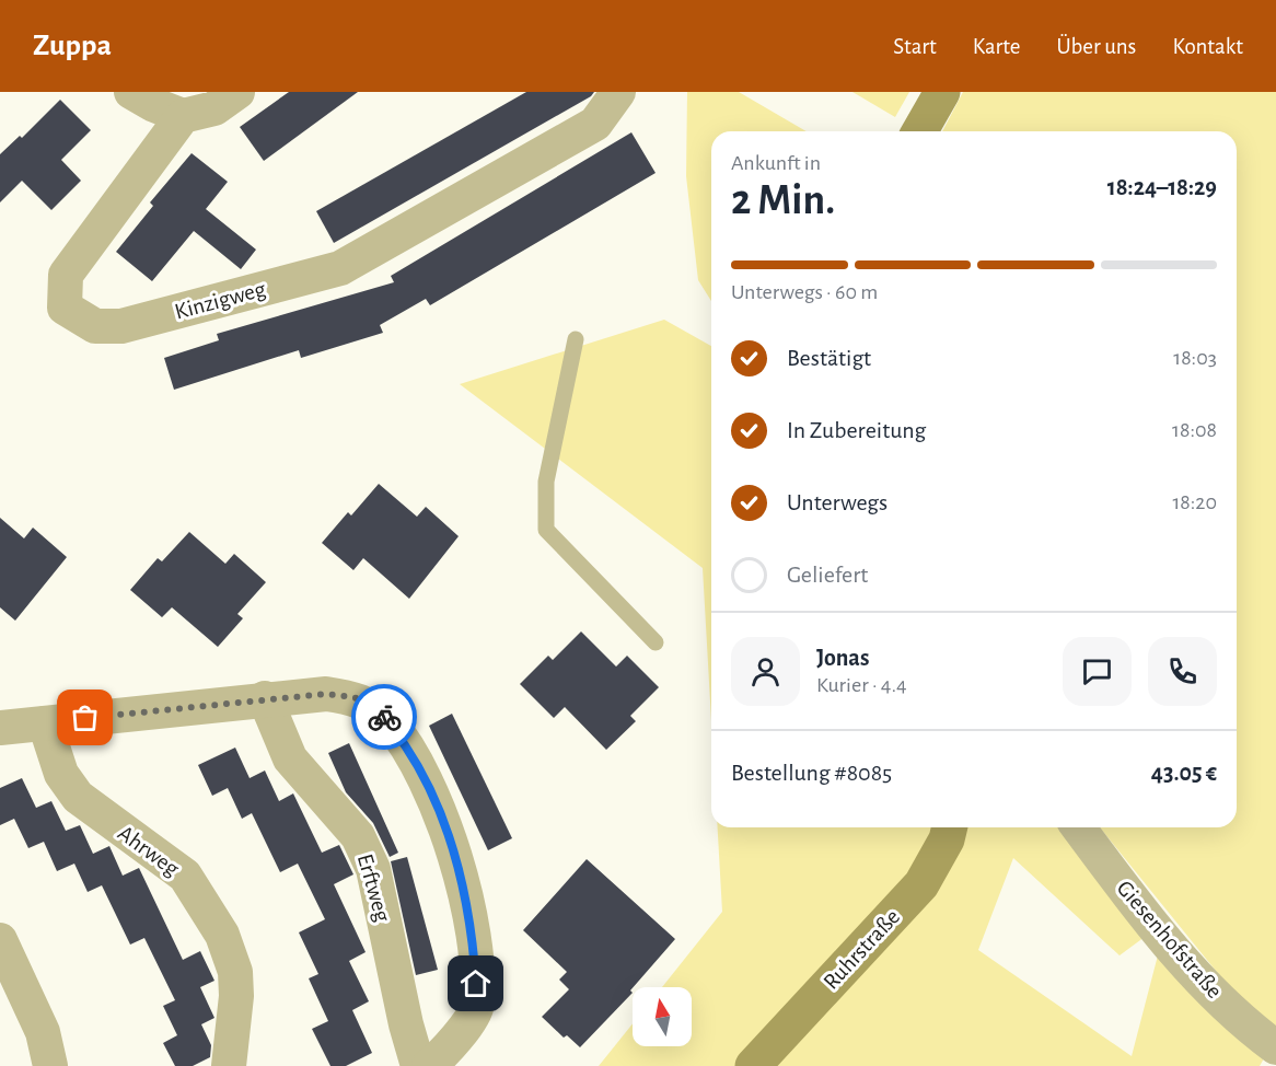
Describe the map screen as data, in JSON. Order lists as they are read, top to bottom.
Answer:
{
  "streets": {
    "main road": ["Ruhrstraße"],
    "street": [
      "Kinzigweg",
      "Ahrweg",
      "Erftweg",
      "Giesenhofstraße"
    ]
  },
  "north": "top",
  "page": {
    "header": "Zuppa",
    "nav": [
      "Start",
      "Karte",
      "Über uns",
      "Kontakt"
    ],
    "heading": ["2 Min.", "Ankunft in", "18:24–18:29"],
    "panel": [
      "Jonas",
      "Kurier · 4.4",
      "Bestellung #8085",
      "43.05 €"
    ],
    "bar": "Unterwegs · 60 m",
    "list": [
      ["Bestätigt", "18:03"],
      ["In Zubereitung", "18:08"],
      ["Unterwegs", "18:20"],
      "Geliefert"
    ]
  }
}
